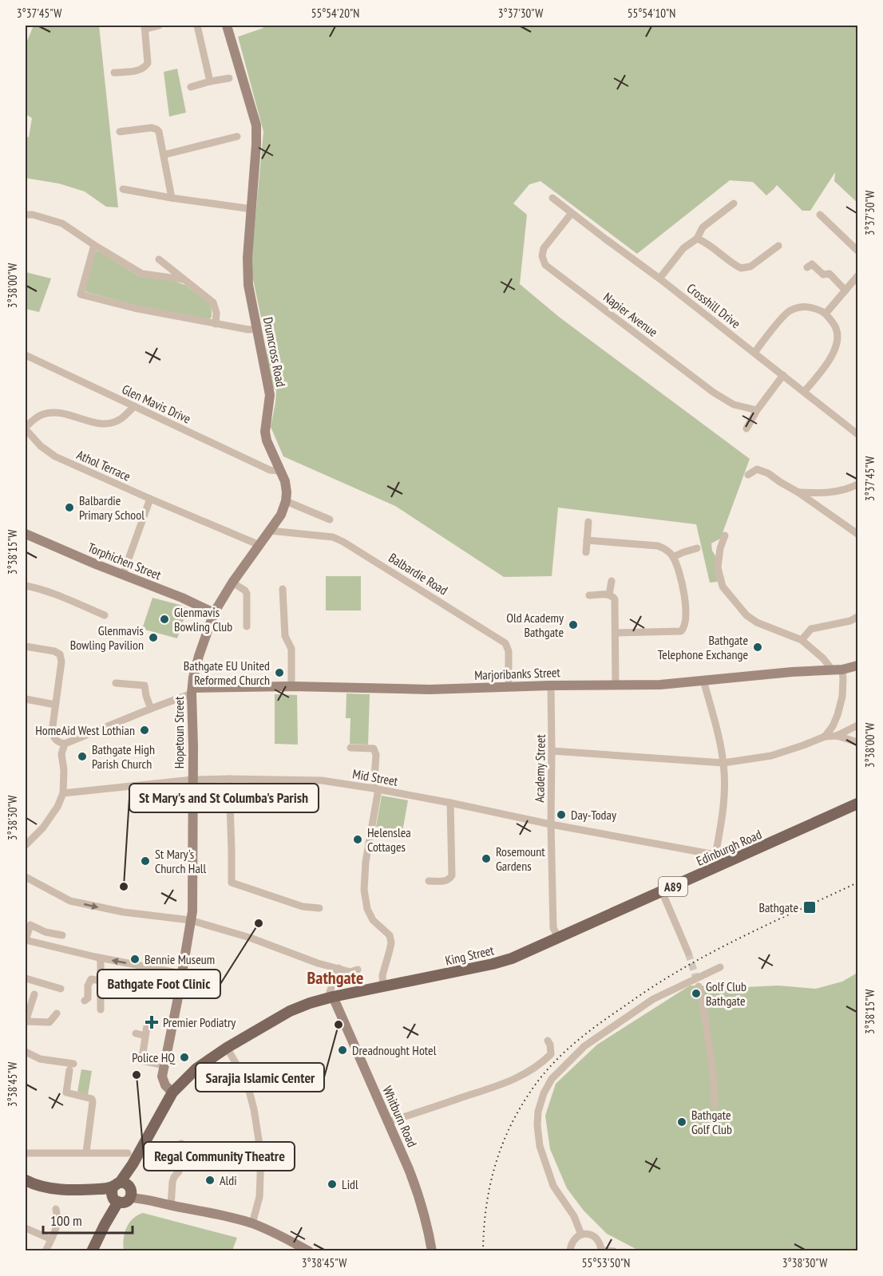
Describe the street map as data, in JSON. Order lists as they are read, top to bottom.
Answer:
{
  "streets": {
    "main road": [
      "Drumcross Road",
      "Torphichen Street",
      "Marjoribanks Street",
      "Hopetoun Street",
      "Edinburgh Road",
      "A89",
      "King Street",
      "Whitburn Road"
    ],
    "street": [
      "Crosshill Drive",
      "Napier Avenue",
      "Glen Mavis Drive",
      "Athol Terrace",
      "Balbardie Road",
      "Academy Street",
      "Mid Street"
    ]
  },
  "crossings": [
    ["Crosshill Drive", "Napier Avenue"],
    ["Drumcross Road", "Glen Mavis Drive"],
    ["Balbardie Road", "Marjoribanks Street"],
    ["Marjoribanks Street", "Hopetoun Street"],
    ["Marjoribanks Street", "Academy Street"],
    ["Hopetoun Street", "Mid Street"],
    ["Hopetoun Street", "A89"],
    ["Academy Street", "Mid Street"],
    ["Academy Street", "Edinburgh Road"],
    ["Academy Street", "King Street"],
    ["Mid Street", "Edinburgh Road"],
    ["Edinburgh Road", "King Street"],
    ["A89", "King Street"],
    ["A89", "Whitburn Road"]
  ],
  "districts": ["Bathgate"],
  "places": {
    "other": [
      "Balbardie Primary School",
      "Glenmavis Bowling Club",
      "Old Academy Bathgate",
      "Glenmavis Bowling Pavilion",
      "Bathgate Telephone Exchange",
      "Bathgate EU United Reformed Church",
      "HomeAid West Lothian",
      "Bathgate High Parish Church",
      "Day-Today",
      "Helenslea Cottages",
      "Rosemount Gardens",
      "St Mary's Church Hall",
      "St Mary's and St Columba's Parish",
      "Bathgate Foot Clinic",
      "Bennie Museum",
      "Golf Club Bathgate",
      "Sarajia Islamic Center",
      "Dreadnought Hotel",
      "Police HQ",
      "Regal Community Theatre",
      "Bathgate Golf Club",
      "Aldi",
      "Lidl"
    ],
    "transit": ["Bathgate"],
    "health": ["Premier Podiatry"]
  },
  "scale_bar": "100 m",
  "coordinates": [
    "3°37'45\"W",
    "55°54'20\"N",
    "3°37'30\"W",
    "55°54'10\"N",
    "3°38'00\"W",
    "3°38'15\"W",
    "3°38'30\"W",
    "3°38'45\"W",
    "55°53'50\"N"
  ]
}
